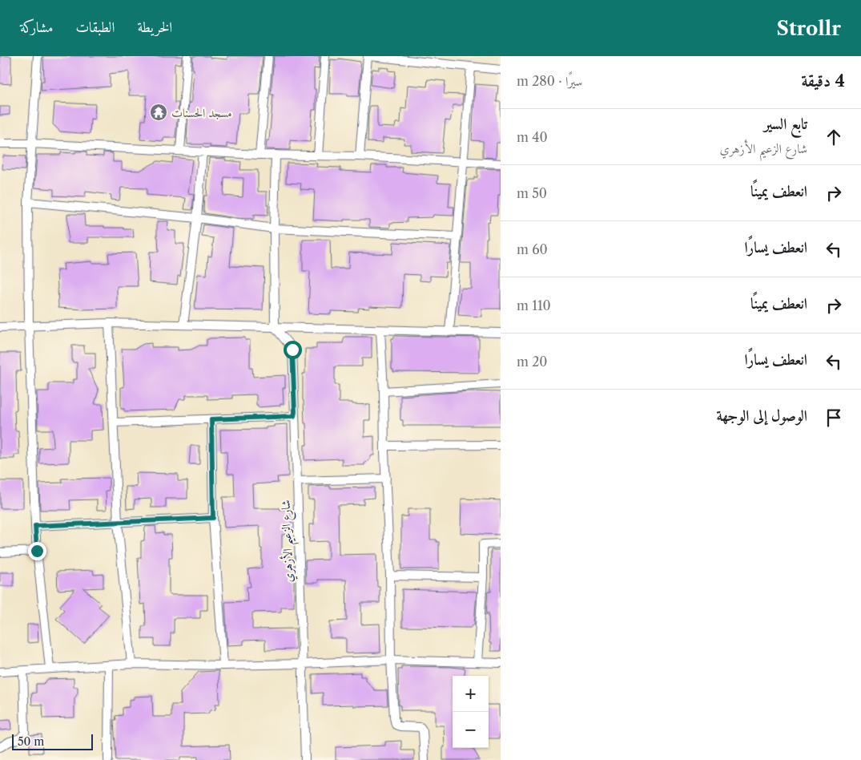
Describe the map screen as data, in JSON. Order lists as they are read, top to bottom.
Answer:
{
  "streets": {
    "street": ["شارع الزعيم الأزهري"]
  },
  "places": {
    "temple": ["مسجد الحسنات"]
  },
  "scale_bar": "50 m",
  "page": {
    "header": "Strollr",
    "nav": ["الخريطة", "الطبقات", "مشاركة"],
    "heading": ["4 دقيقة", "سيرًا · 280 m"],
    "list": [
      ["تابع السير", "شارع الزعيم الأزهري", "40 m"],
      ["انعطف يمينًا", "50 m"],
      ["انعطف يسارًا", "60 m"],
      ["انعطف يمينًا", "110 m"],
      ["انعطف يسارًا", "20 m"],
      "الوصول إلى الوجهة"
    ],
    "map_buttons": ["+", "−"],
    "scale": "50 m"
  }
}
